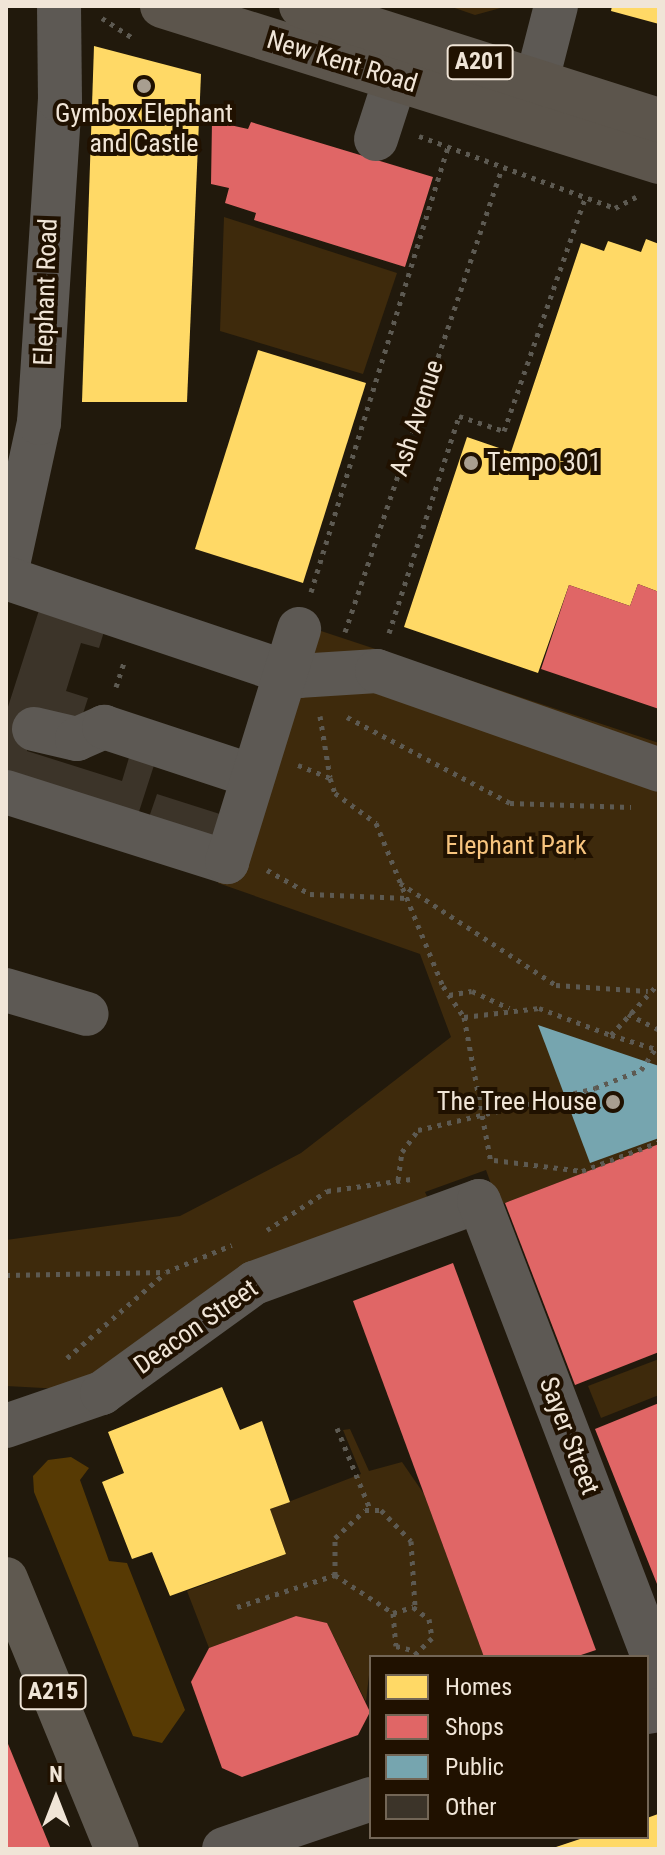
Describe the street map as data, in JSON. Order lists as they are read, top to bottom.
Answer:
{
  "streets": {
    "highway": ["New Kent Road", "A201"],
    "main road": ["A215"],
    "street": ["Elephant Road", "Deacon Street", "Sayer Street"],
    "path": ["Ash Avenue"]
  },
  "crossings": [
    ["New Kent Road", "Ash Avenue"],
    ["Deacon Street", "Sayer Street"]
  ],
  "parks": ["Elephant Park"],
  "places": ["Gymbox Elephant and Castle", "Tempo 301", "The Tree House"],
  "legend": [
    "Homes",
    "Shops",
    "Public",
    "Other"
  ],
  "north": "top"
}
